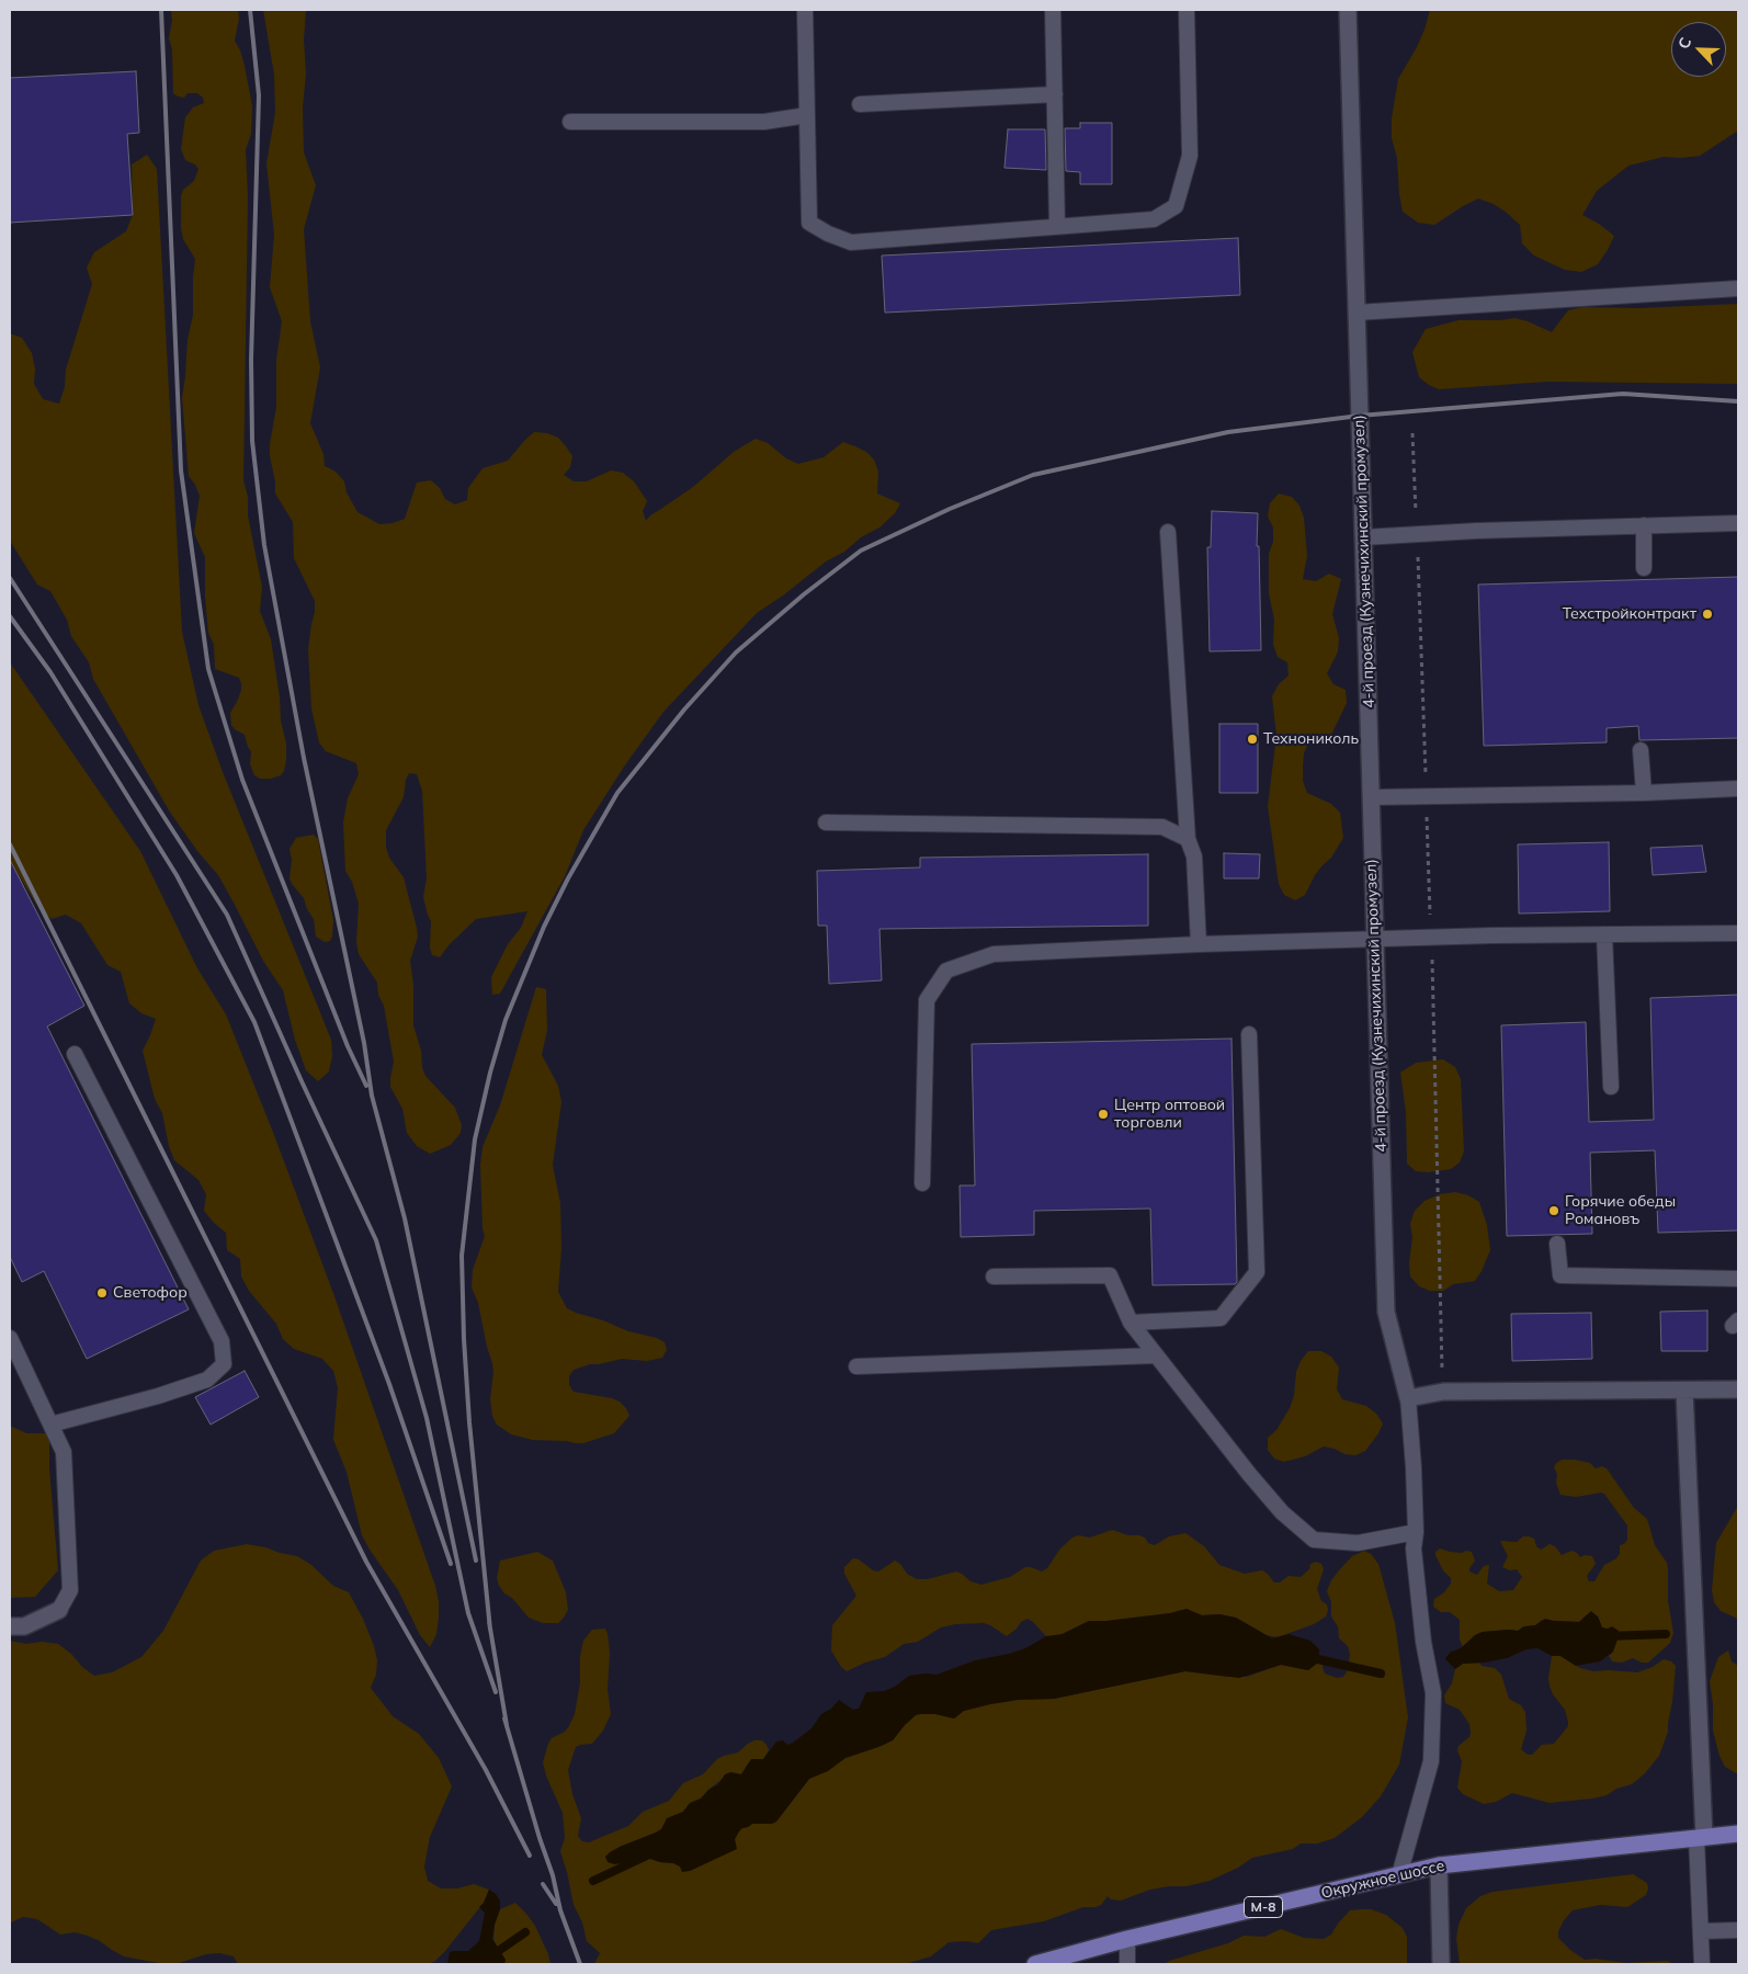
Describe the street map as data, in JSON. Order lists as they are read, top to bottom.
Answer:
{
  "streets": {
    "main road": ["Окружное шоссе", "М-8"],
    "street": ["4-й проезд (Кузнечихинский промузел)"]
  },
  "places": [
    "Техстройконтракт",
    "Технониколь",
    "Центр оптовой торговли",
    "Горячие обеды Романовъ",
    "Светофор"
  ],
  "north": "top left"
}
